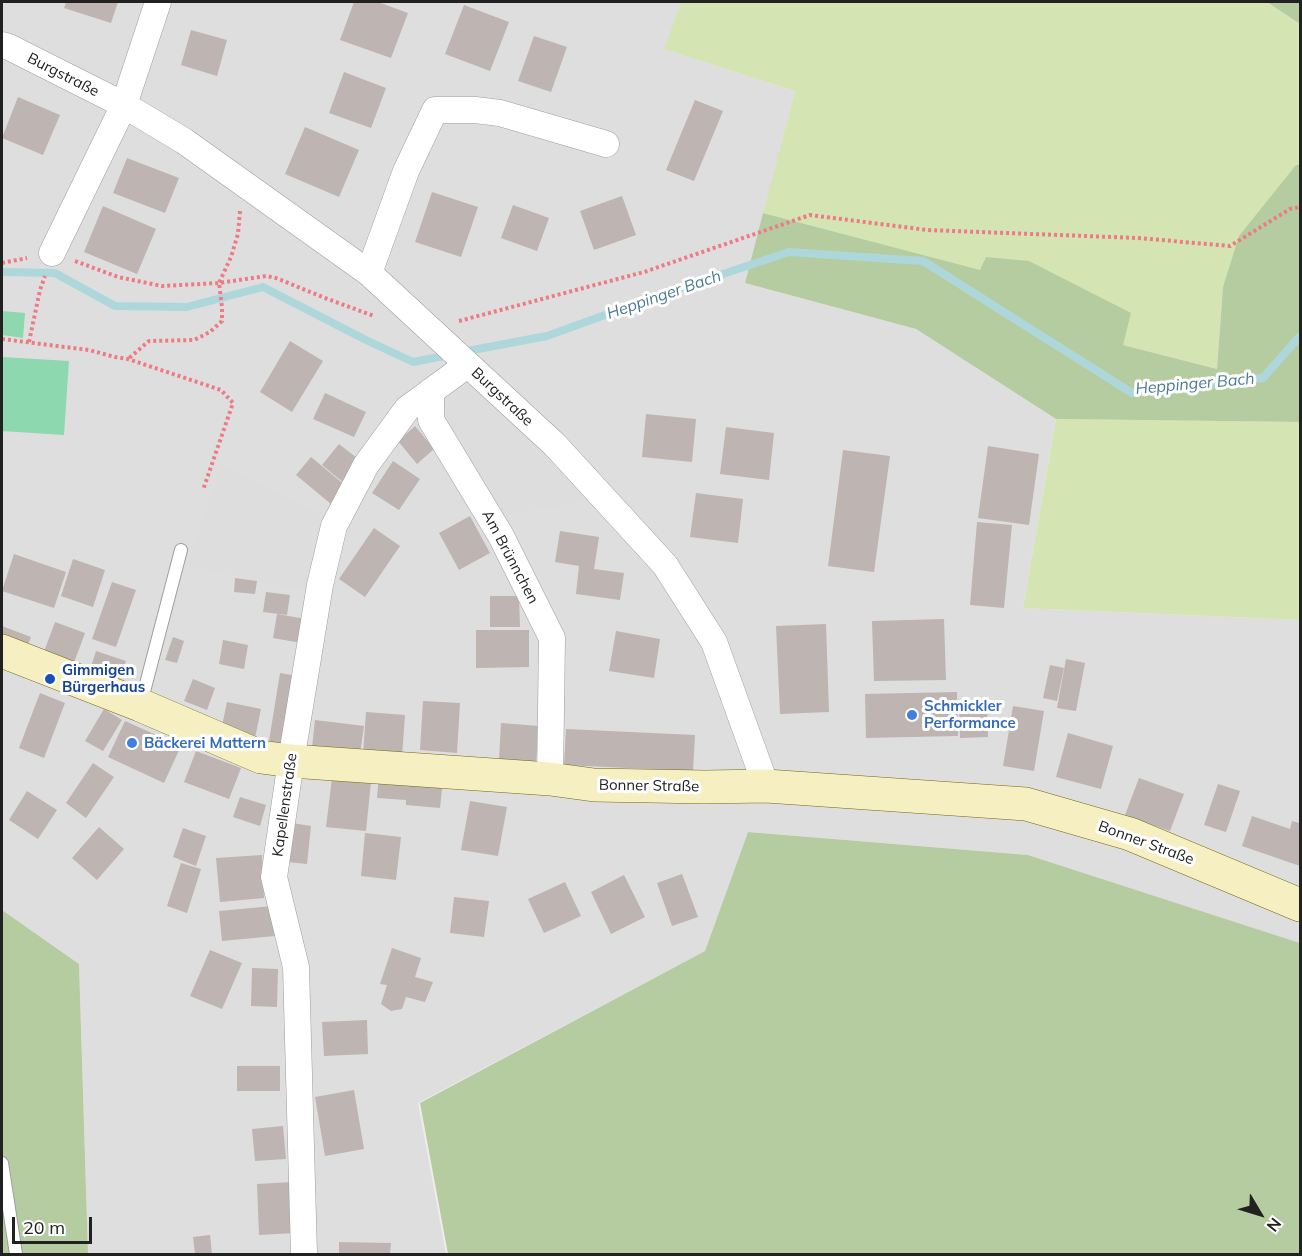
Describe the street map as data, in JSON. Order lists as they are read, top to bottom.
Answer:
{
  "streets": {
    "main road": ["Bonner Straße"],
    "street": ["Burgstraße", "Am Brünnchen", "Kapellenstraße"]
  },
  "crossings": [
    ["Burgstraße", "Bonner Straße"],
    ["Am Brünnchen", "Bonner Straße"],
    ["Am Brünnchen", "Kapellenstraße"],
    ["Bonner Straße", "Kapellenstraße"]
  ],
  "water": ["Heppinger Bach"],
  "places": ["Gimmigen Bürgerhaus", "Schmickler Performance", "Bäckerei Mattern"],
  "scale_bar": "20 m",
  "north": "bottom right"
}
